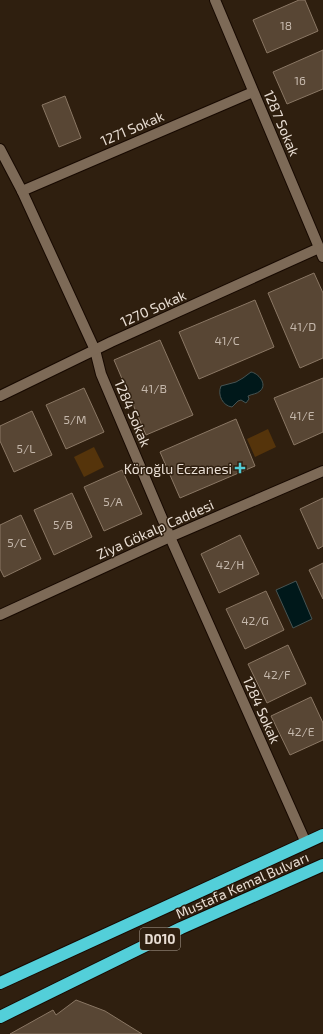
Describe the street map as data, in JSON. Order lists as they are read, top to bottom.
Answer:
{
  "streets": {
    "highway": ["Mustafa Kemal Bulvarı", "D010"],
    "street": [
      "1287 Sokak",
      "1271 Sokak",
      "1270 Sokak",
      "1284 Sokak",
      "Ziya Gökalp Caddesi"
    ]
  },
  "crossings": [
    ["1287 Sokak", "1271 Sokak"],
    ["1287 Sokak", "1270 Sokak"],
    ["1271 Sokak", "1284 Sokak"],
    ["1270 Sokak", "1284 Sokak"],
    ["1284 Sokak", "Ziya Gökalp Caddesi"],
    ["1284 Sokak", "Mustafa Kemal Bulvarı"]
  ],
  "places": {
    "health": ["Köroğlu Eczanesi"]
  },
  "house_numbers": [
    "18",
    "16",
    "41/D",
    "41/C",
    "41/B",
    "41/E",
    "5/M",
    "5/L",
    "5/A",
    "5/B",
    "5/C",
    "42/H",
    "42/G",
    "42/F",
    "42/E"
  ]
}
